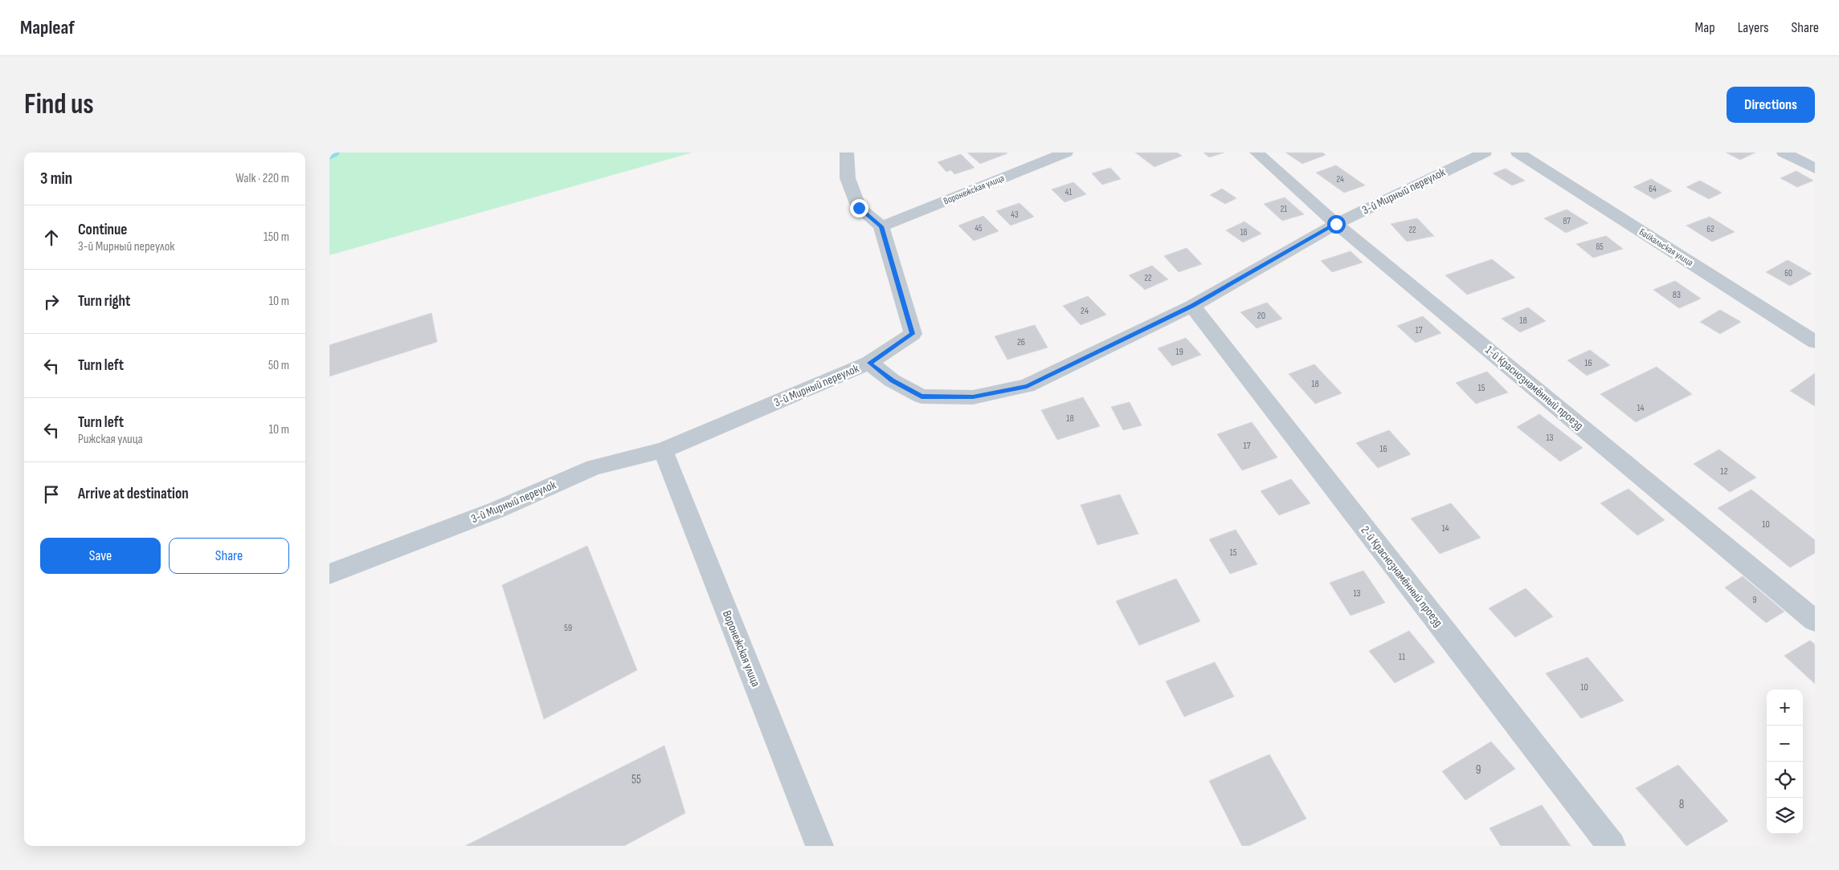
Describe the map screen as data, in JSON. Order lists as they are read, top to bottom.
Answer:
{
  "streets": {
    "street": [
      "Воронежская улица",
      "3-й Мирный переулок",
      "Байкальская улица",
      "1-й Краснознамённый проезд",
      "2-й Краснознамённый проезд"
    ]
  },
  "crossings": [
    ["Воронежская улица", "3-й Мирный переулок"],
    ["3-й Мирный переулок", "1-й Краснознамённый проезд"],
    ["3-й Мирный переулок", "2-й Краснознамённый проезд"]
  ],
  "house_numbers": [
    "24",
    "64",
    "41",
    "21",
    "43",
    "87",
    "45",
    "62",
    "22",
    "18",
    "85",
    "60",
    "22",
    "83",
    "24",
    "20",
    "18",
    "17",
    "26",
    "19",
    "16",
    "18",
    "15",
    "14",
    "18",
    "13",
    "17",
    "16",
    "12",
    "10",
    "14",
    "15",
    "13",
    "9",
    "59",
    "11",
    "10",
    "9",
    "55",
    "8"
  ],
  "page": {
    "header": "Mapleaf",
    "nav": ["Map", "Layers", "Share"],
    "buttons": [
      "Directions",
      ["Save", "Share"]
    ],
    "title": "Find us",
    "heading": ["3 min", "Walk · 220 m"],
    "list": [
      ["Continue", "3-й Мирный переулок", "150 m"],
      ["Turn right", "10 m"],
      ["Turn left", "50 m"],
      ["Turn left", "Рижская улица", "10 m"],
      "Arrive at destination"
    ],
    "map_buttons": ["+", "−"]
  }
}
